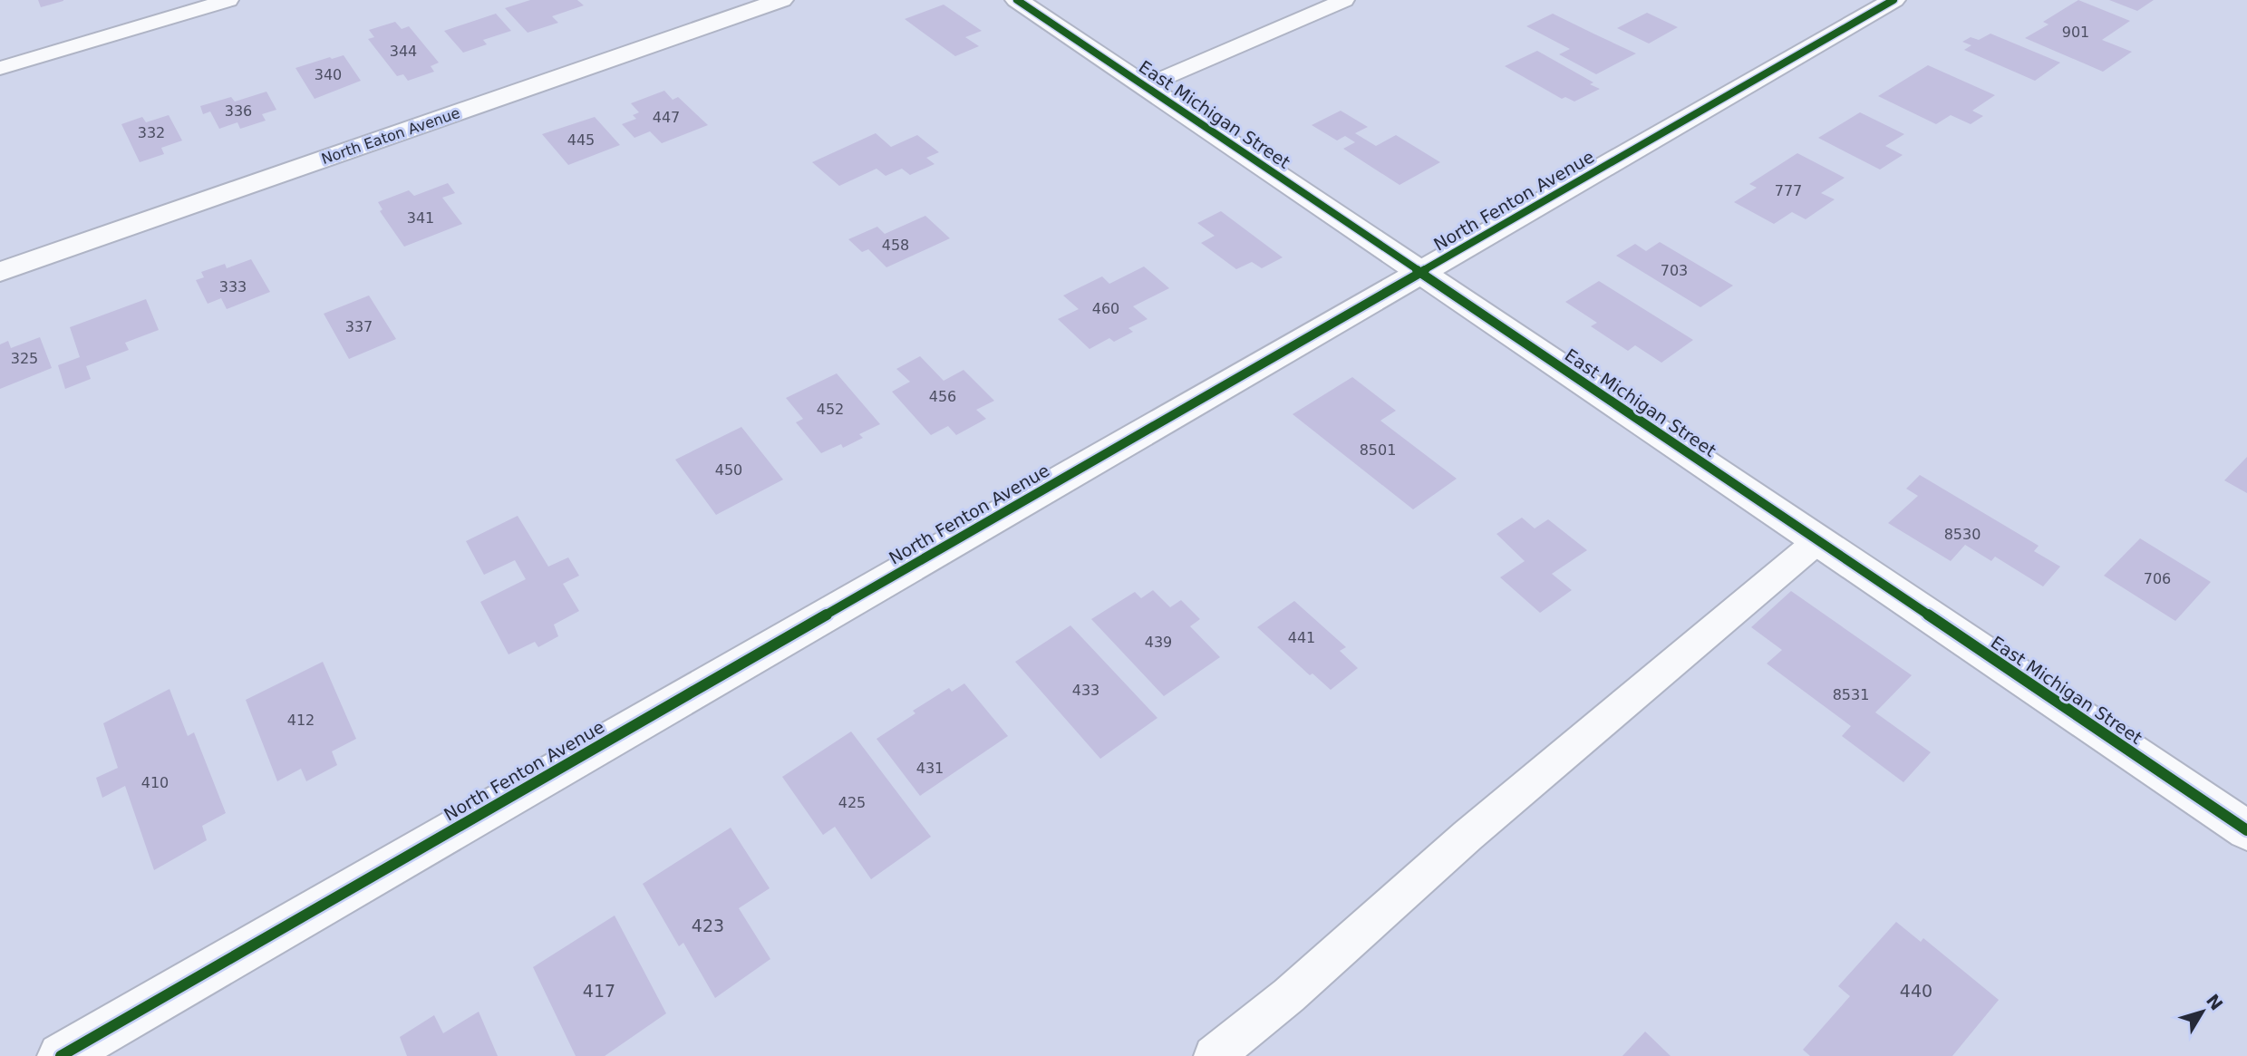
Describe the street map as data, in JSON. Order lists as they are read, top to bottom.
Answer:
{
  "streets": {
    "street": ["East Michigan Street", "North Eaton Avenue", "North Fenton Avenue"]
  },
  "crossings": [
    ["East Michigan Street", "North Fenton Avenue"]
  ],
  "house_numbers": [
    "901",
    "344",
    "340",
    "336",
    "447",
    "332",
    "445",
    "777",
    "341",
    "458",
    "703",
    "333",
    "460",
    "337",
    "325",
    "456",
    "452",
    "8501",
    "450",
    "8530",
    "706",
    "441",
    "439",
    "433",
    "8531",
    "412",
    "431",
    "410",
    "425",
    "423",
    "417",
    "440"
  ],
  "north": "top right"
}
